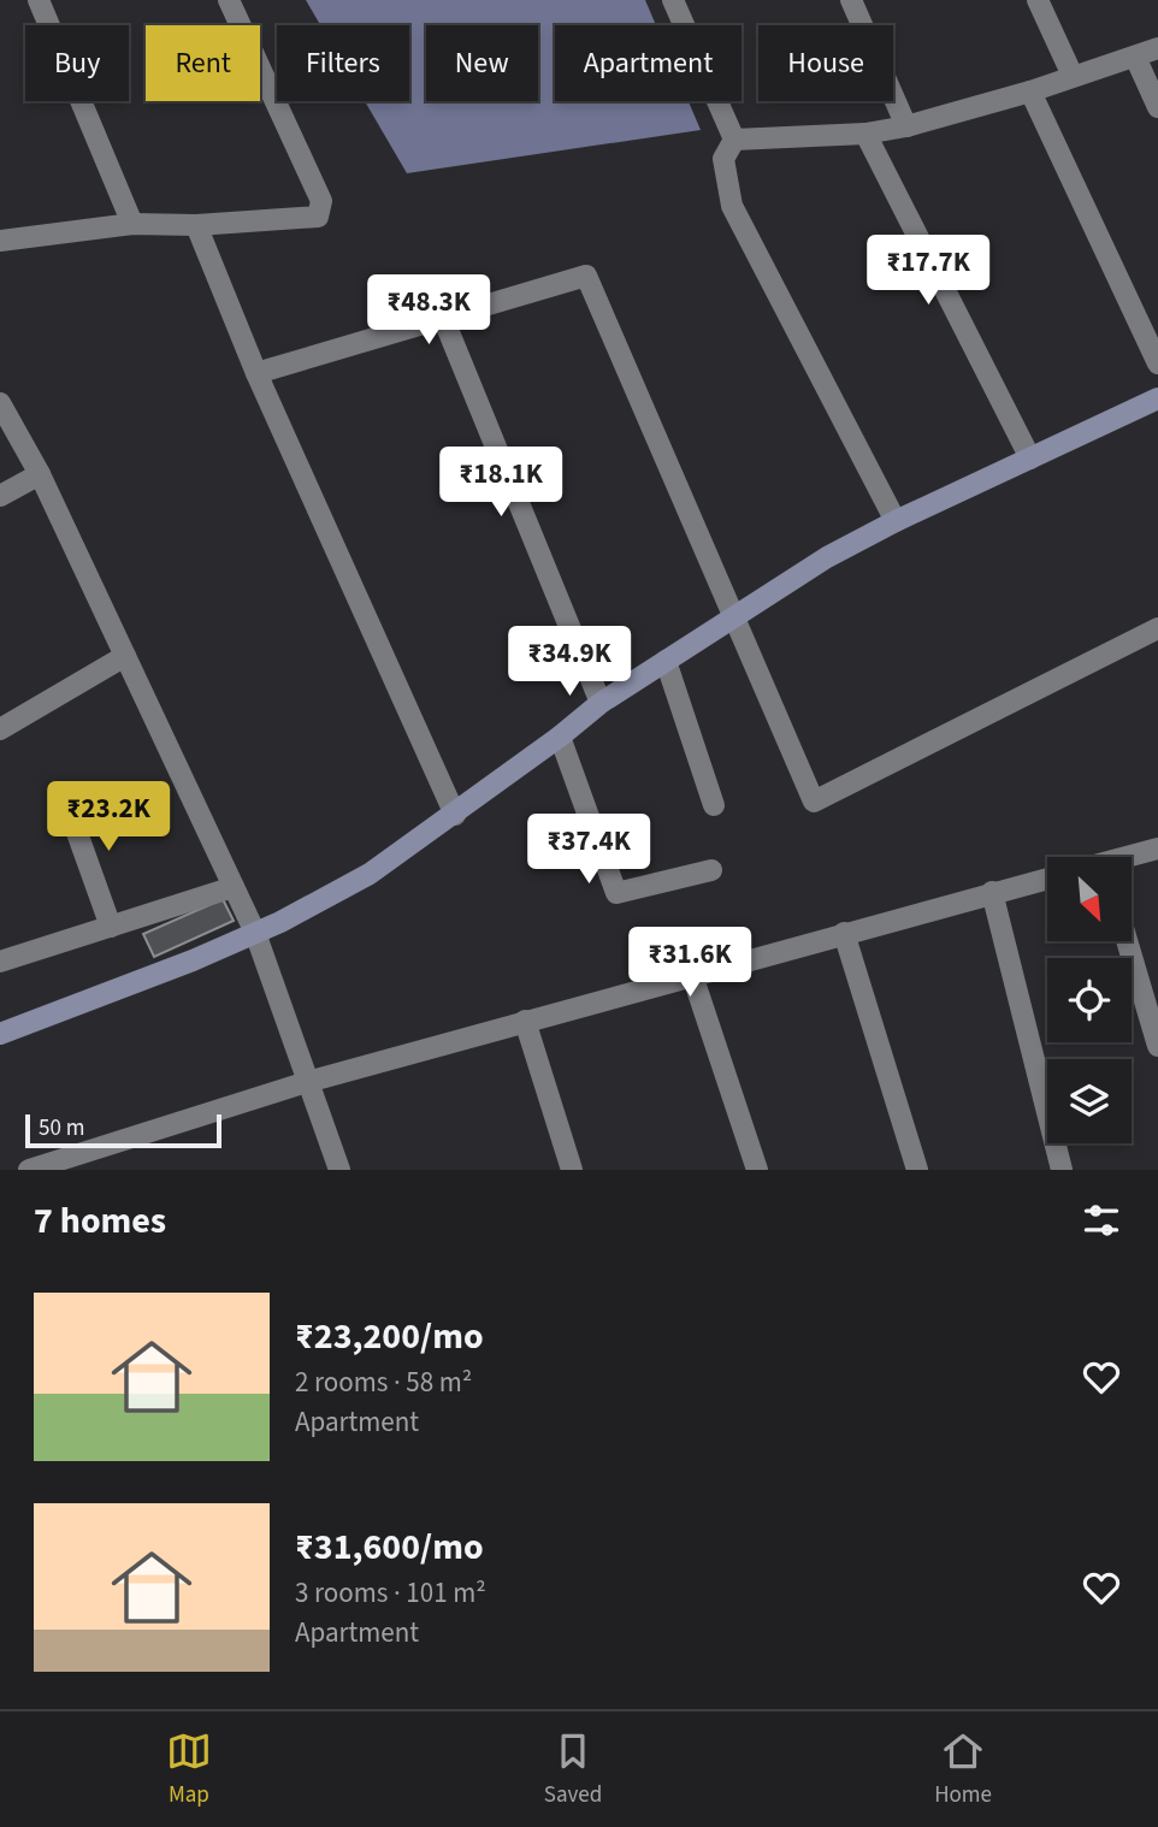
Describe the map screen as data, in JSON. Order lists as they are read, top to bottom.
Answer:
{
  "scale_bar": "50 m",
  "north": "bottom right",
  "page": {
    "chip": [
      "Buy",
      "Rent",
      "Filters",
      "New",
      "Apartment",
      "House"
    ],
    "price": [
      "₹17.7K",
      "₹48.3K",
      "₹18.1K",
      "₹34.9K",
      "₹23.2K",
      "₹37.4K",
      "₹31.6K"
    ],
    "scale": "50 m",
    "heading": "7 homes",
    "list": [
      {
        "name": "₹23,200/mo",
        "note": "2 rooms · 58 m² · Apartment"
      },
      {
        "name": "₹31,600/mo",
        "note": "3 rooms · 101 m² · Apartment"
      }
    ],
    "tabs": ["Map", "Saved", "Home"]
  }
}
